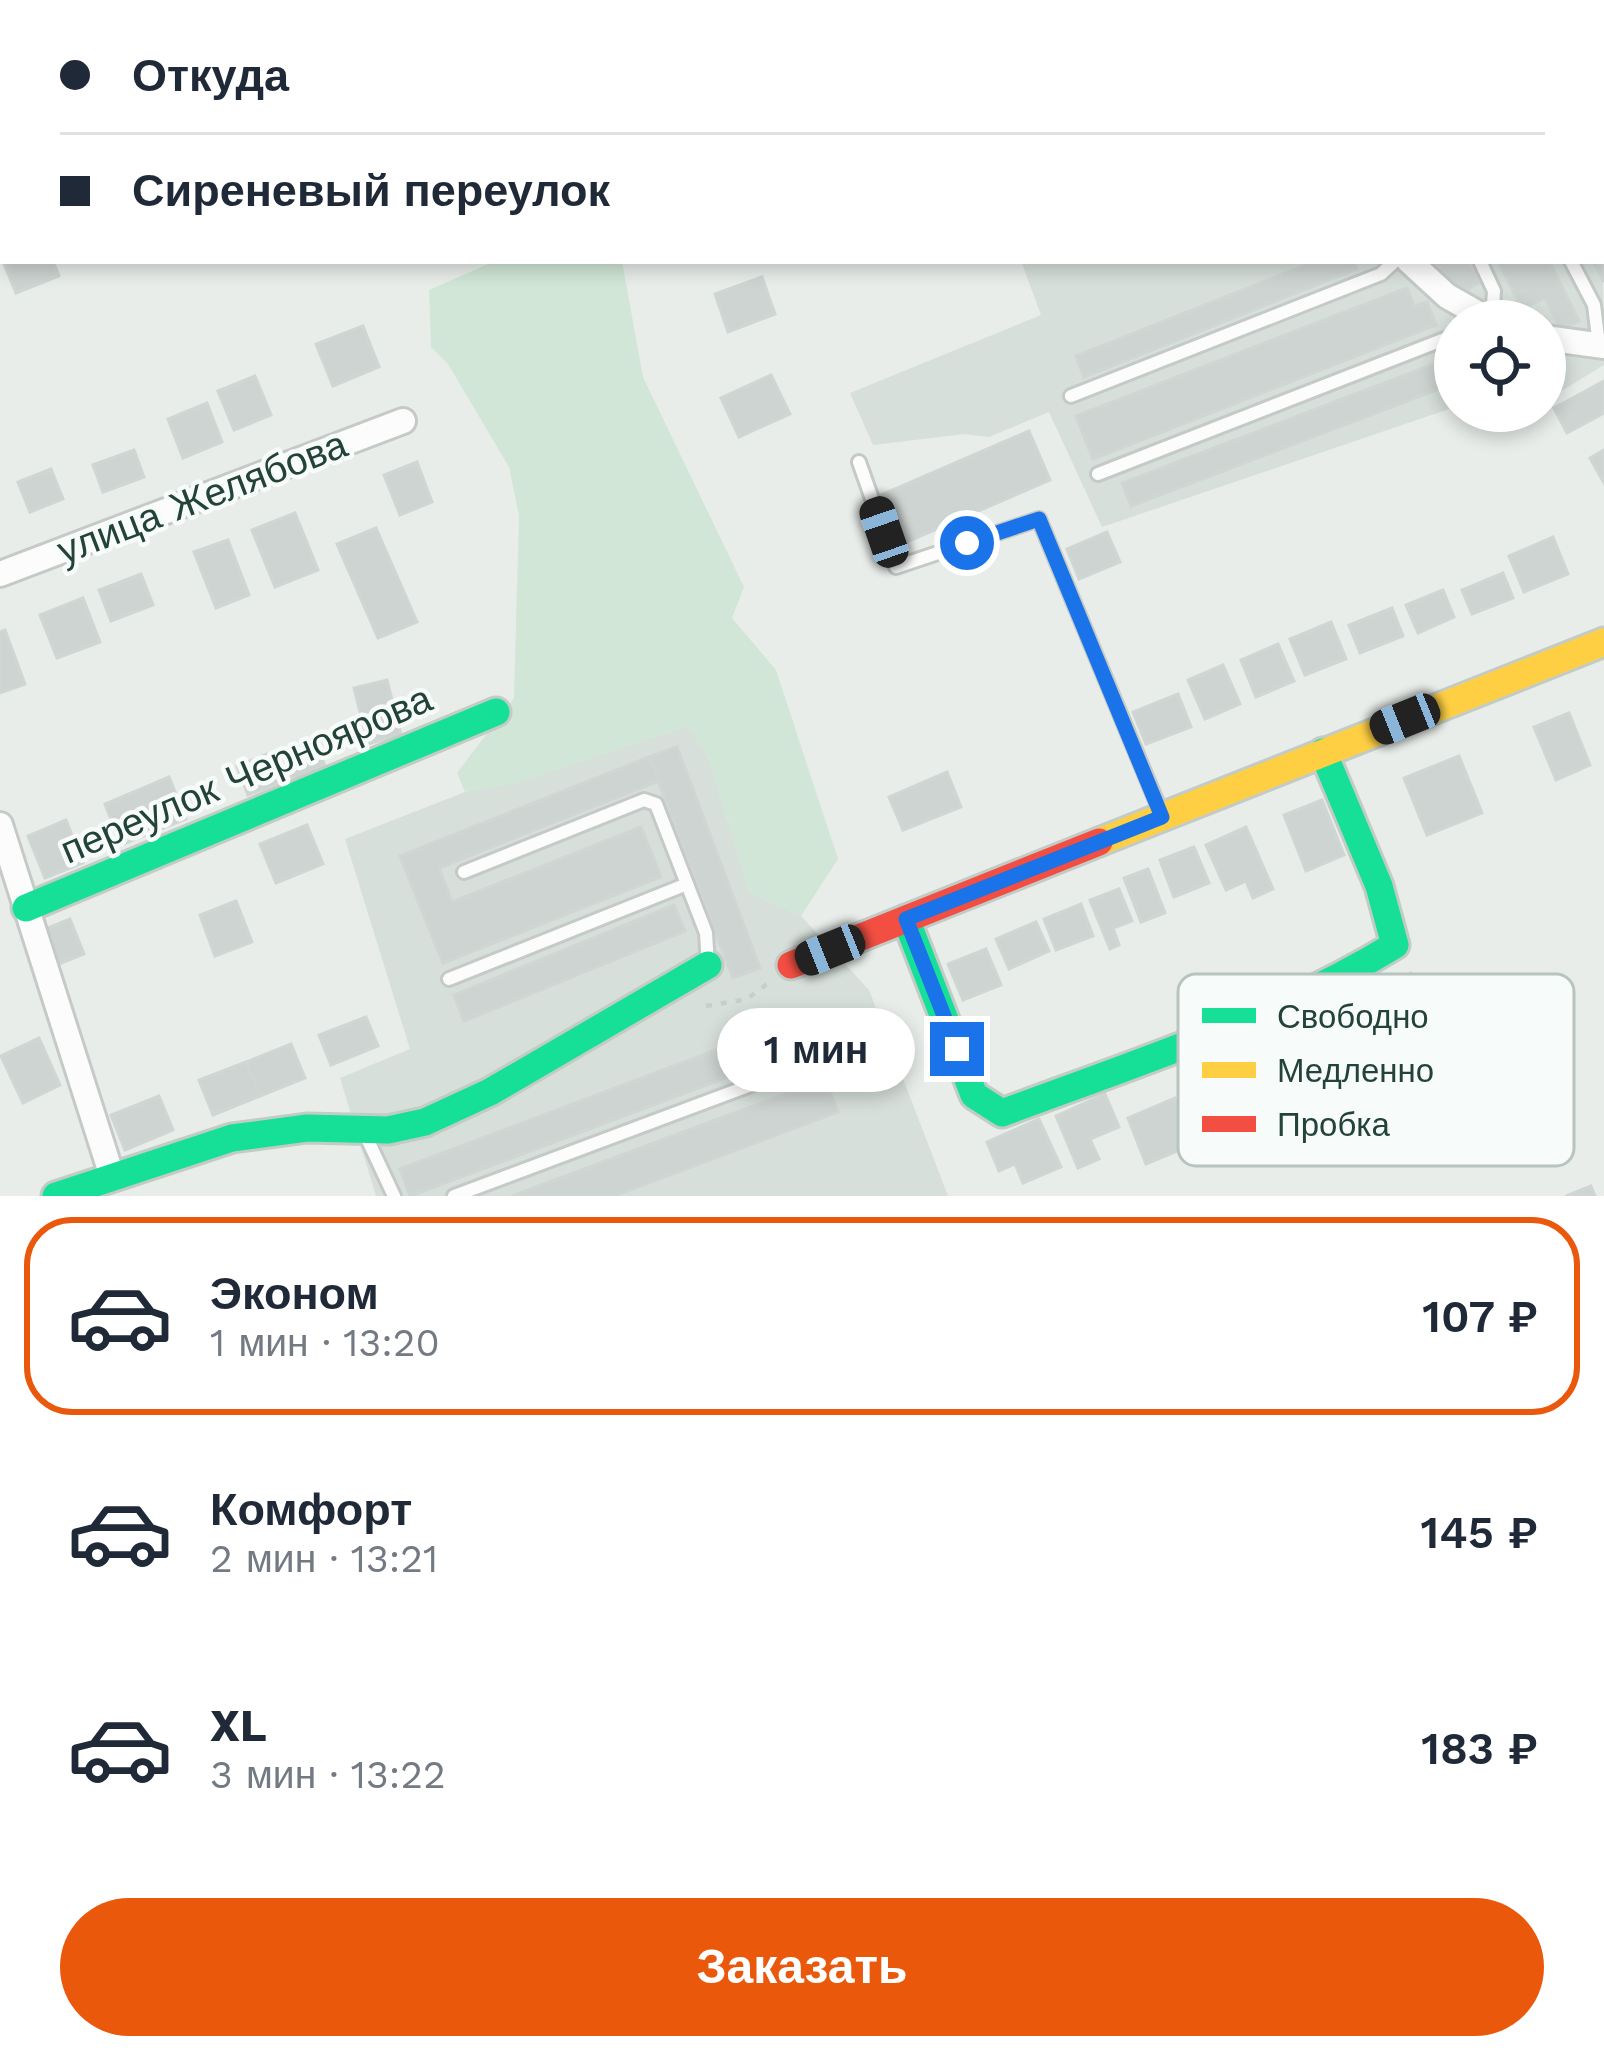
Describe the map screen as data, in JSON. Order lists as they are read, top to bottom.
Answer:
{
  "streets": {
    "street": ["улица Желябова", "переулок Черноярова"]
  },
  "legend": ["Свободно", "Медленно", "Пробка"],
  "page": {
    "banner": ["Откуда", "Сиреневый переулок"],
    "bubble": "1 мин",
    "list": [
      {
        "name": "Эконом",
        "note": "1 мин · 13:20",
        "value": "107 ₽"
      },
      {
        "name": "Комфорт",
        "note": "2 мин · 13:21",
        "value": "145 ₽"
      },
      {
        "name": "XL",
        "note": "3 мин · 13:22",
        "value": "183 ₽"
      }
    ],
    "buttons": "Заказать"
  }
}
